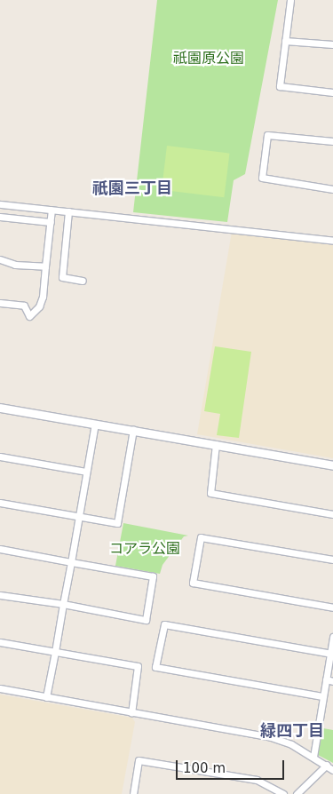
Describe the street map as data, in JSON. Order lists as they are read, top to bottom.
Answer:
{
  "districts": ["祇園三丁目", "緑四丁目"],
  "parks": ["祇園原公園", "コアラ公園"],
  "scale_bar": "100 m"
}
